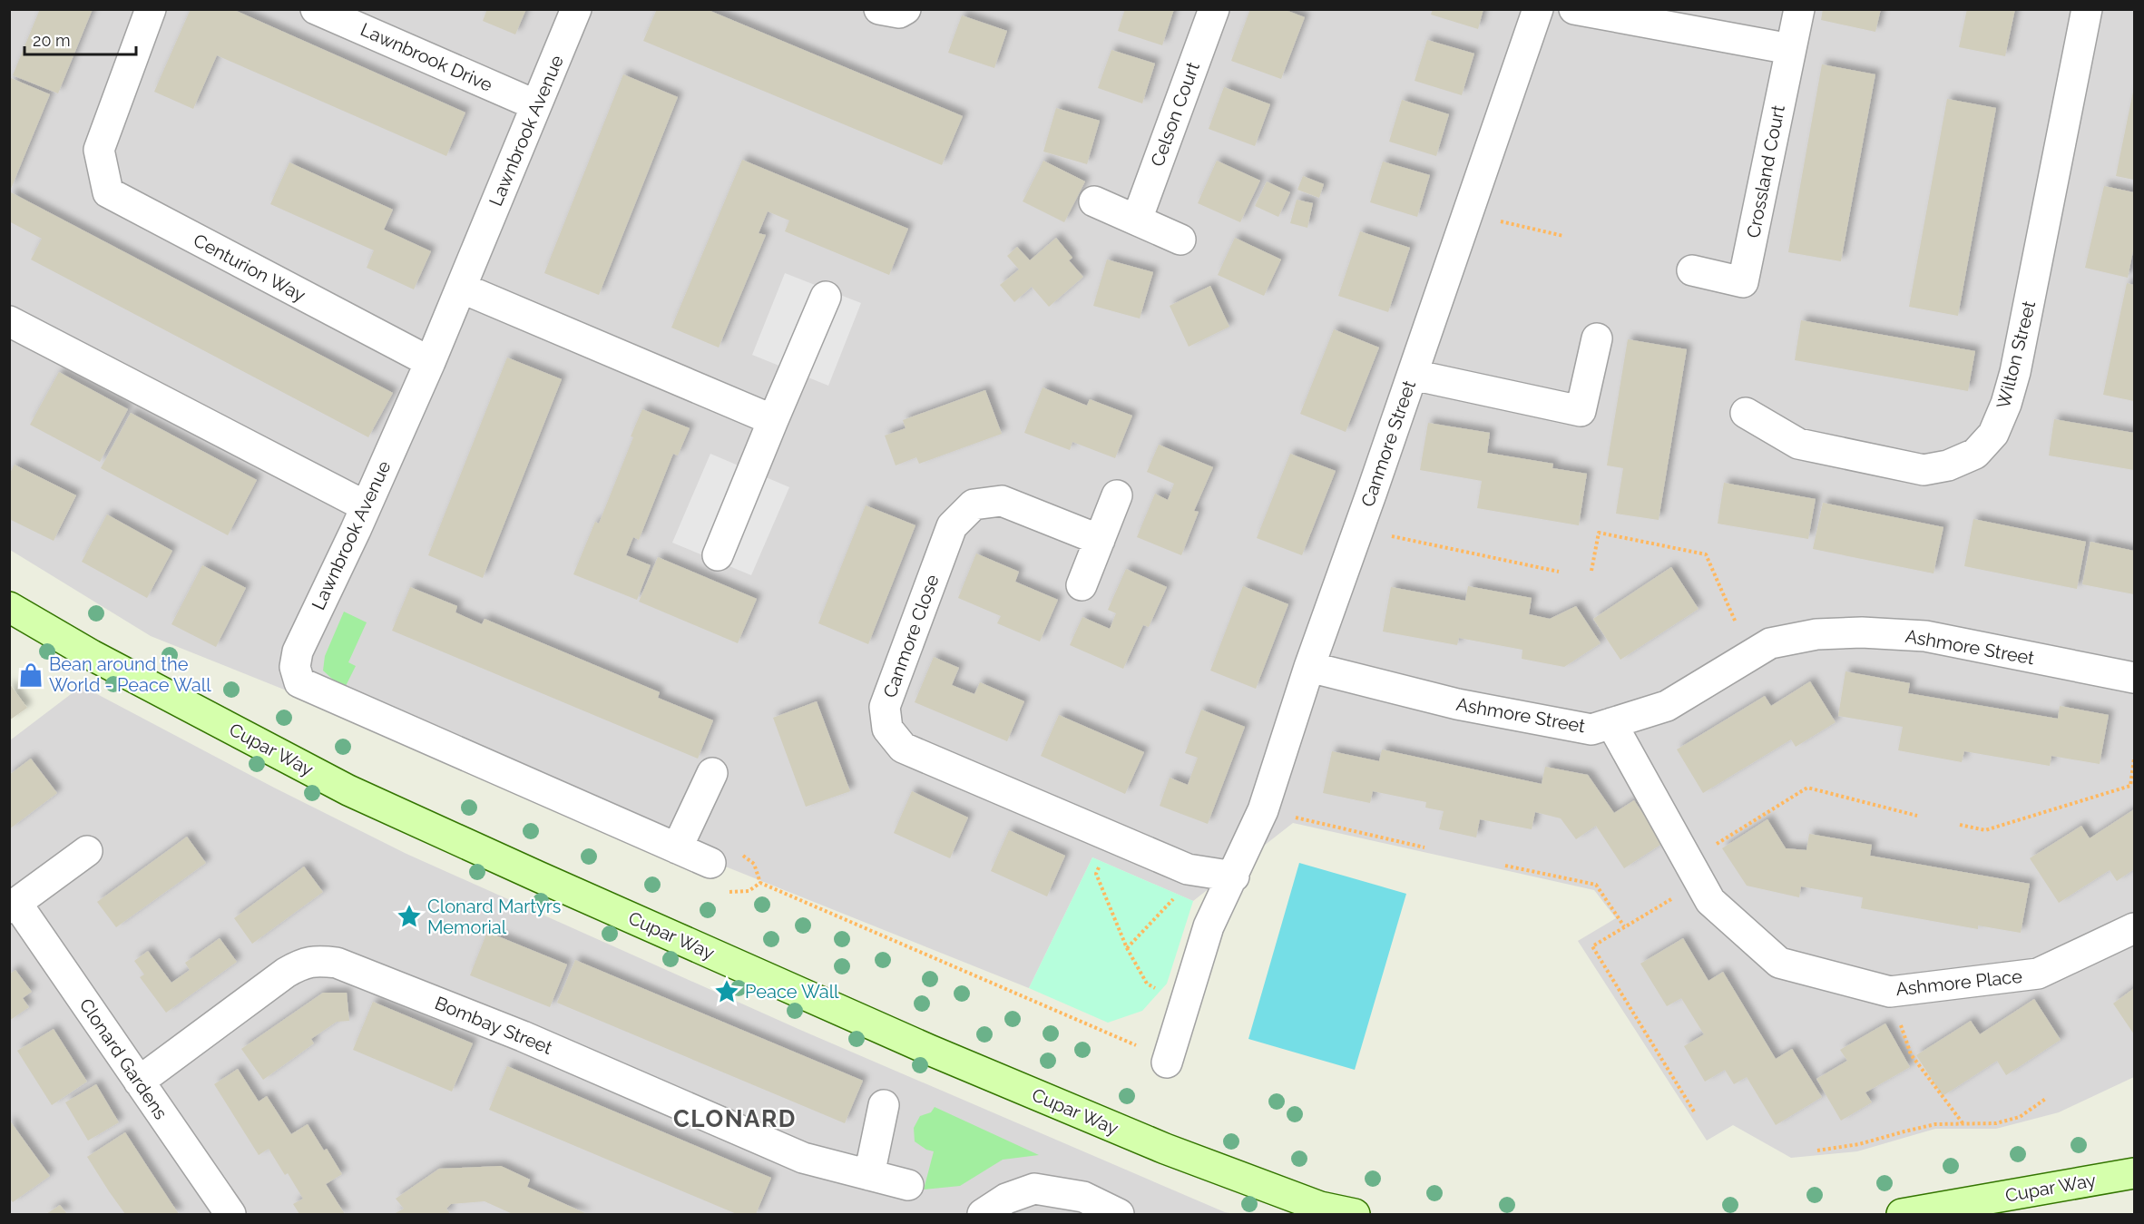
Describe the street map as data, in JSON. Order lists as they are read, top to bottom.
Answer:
{
  "streets": {
    "street": [
      "Lawnbrook Drive",
      "Celson Court",
      "Lawnbrook Avenue",
      "Crossland Court",
      "Centurion Way",
      "Wilton Street",
      "Canmore Street",
      "Canmore Close",
      "Ashmore Street",
      "Cupar Way",
      "Ashmore Place",
      "Bombay Street",
      "Clonard Gardens"
    ]
  },
  "crossings": [
    ["Lawnbrook Drive", "Lawnbrook Avenue"],
    ["Lawnbrook Avenue", "Centurion Way"],
    ["Canmore Street", "Canmore Close"],
    ["Canmore Street", "Ashmore Street"],
    ["Ashmore Street", "Ashmore Place"],
    ["Bombay Street", "Clonard Gardens"]
  ],
  "districts": ["CLONARD"],
  "places": {
    "shop": ["Bean around the World - Peace Wall"],
    "place": ["Clonard Martyrs Memorial", "Peace Wall"]
  },
  "scale_bar": "20 m"
}
